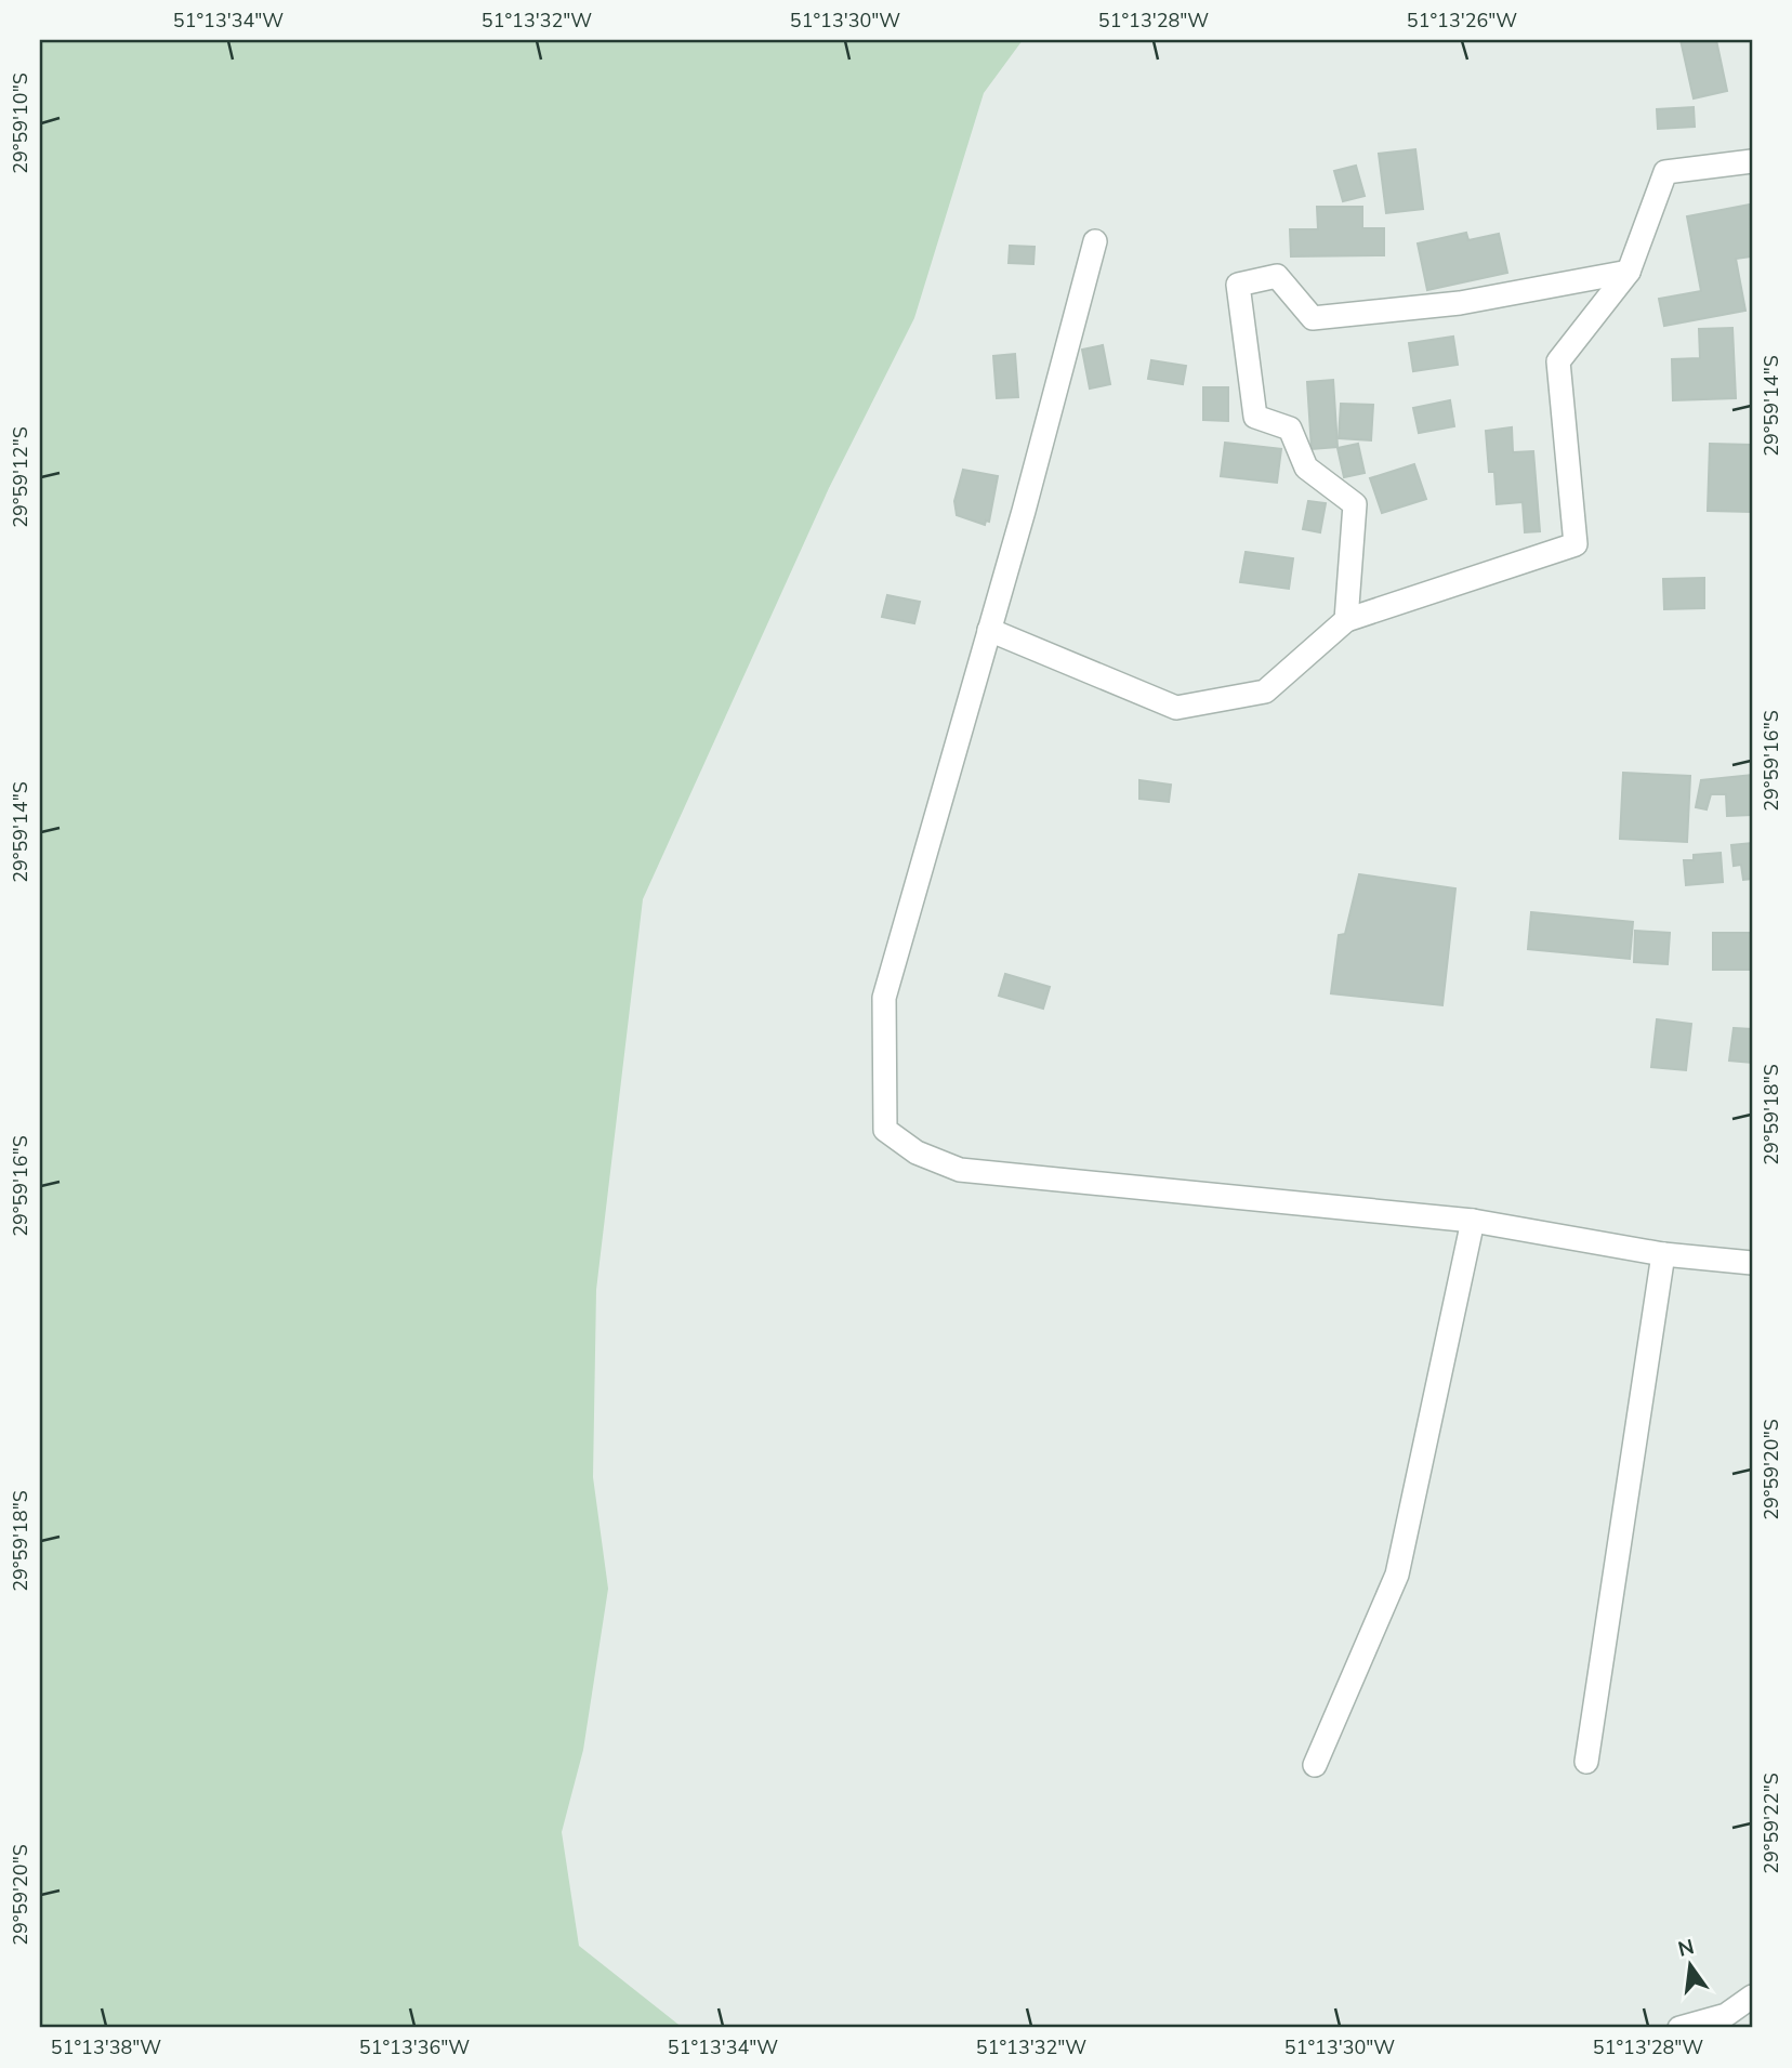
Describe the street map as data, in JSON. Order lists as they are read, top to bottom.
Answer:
{
  "north": "top",
  "coordinates": [
    "51°13'34\"W",
    "51°13'32\"W",
    "51°13'30\"W",
    "51°13'28\"W",
    "51°13'26\"W",
    "29°59'10\"S",
    "29°59'14\"S",
    "29°59'12\"S",
    "29°59'16\"S",
    "29°59'18\"S",
    "29°59'20\"S",
    "29°59'22\"S",
    "51°13'38\"W",
    "51°13'36\"W"
  ]
}
